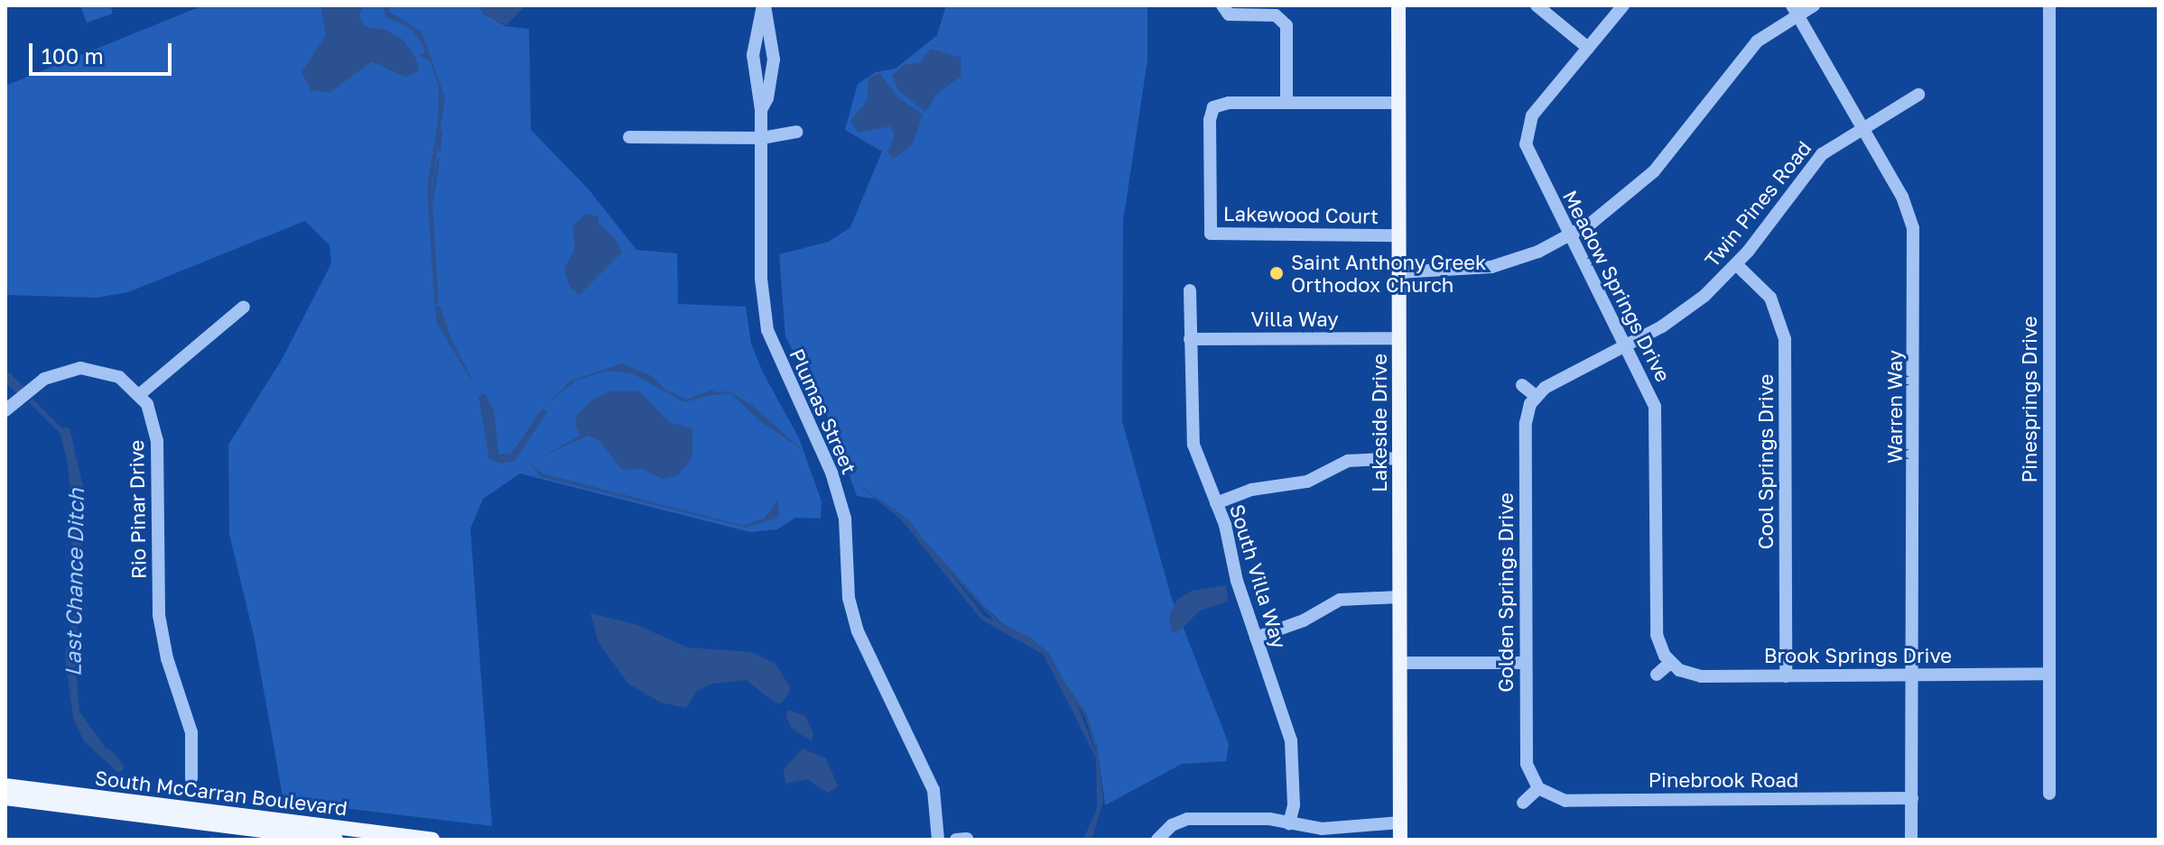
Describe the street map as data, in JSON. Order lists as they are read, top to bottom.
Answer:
{
  "streets": {
    "main road": ["Lakeside Drive", "South McCarran Boulevard"],
    "street": [
      "Twin Pines Road",
      "Lakewood Court",
      "Meadow Springs Drive",
      "Villa Way",
      "Pinesprings Drive",
      "Warren Way",
      "Plumas Street",
      "Cool Springs Drive",
      "Rio Pinar Drive",
      "South Villa Way",
      "Golden Springs Drive",
      "Brook Springs Drive",
      "Pinebrook Road"
    ]
  },
  "crossings": [
    ["Twin Pines Road", "Meadow Springs Drive"],
    ["Twin Pines Road", "Warren Way"],
    ["Twin Pines Road", "Cool Springs Drive"],
    ["Twin Pines Road", "Golden Springs Drive"],
    ["Lakewood Court", "Lakeside Drive"],
    ["Meadow Springs Drive", "Brook Springs Drive"],
    ["Villa Way", "Lakeside Drive"],
    ["Villa Way", "South Villa Way"],
    ["Pinesprings Drive", "Brook Springs Drive"],
    ["Warren Way", "Brook Springs Drive"],
    ["Warren Way", "Pinebrook Road"],
    ["Cool Springs Drive", "Brook Springs Drive"],
    ["Golden Springs Drive", "Pinebrook Road"]
  ],
  "water": ["Last Chance Ditch"],
  "places": ["Saint Anthony Greek Orthodox Church"],
  "scale_bar": "100 m"
}
